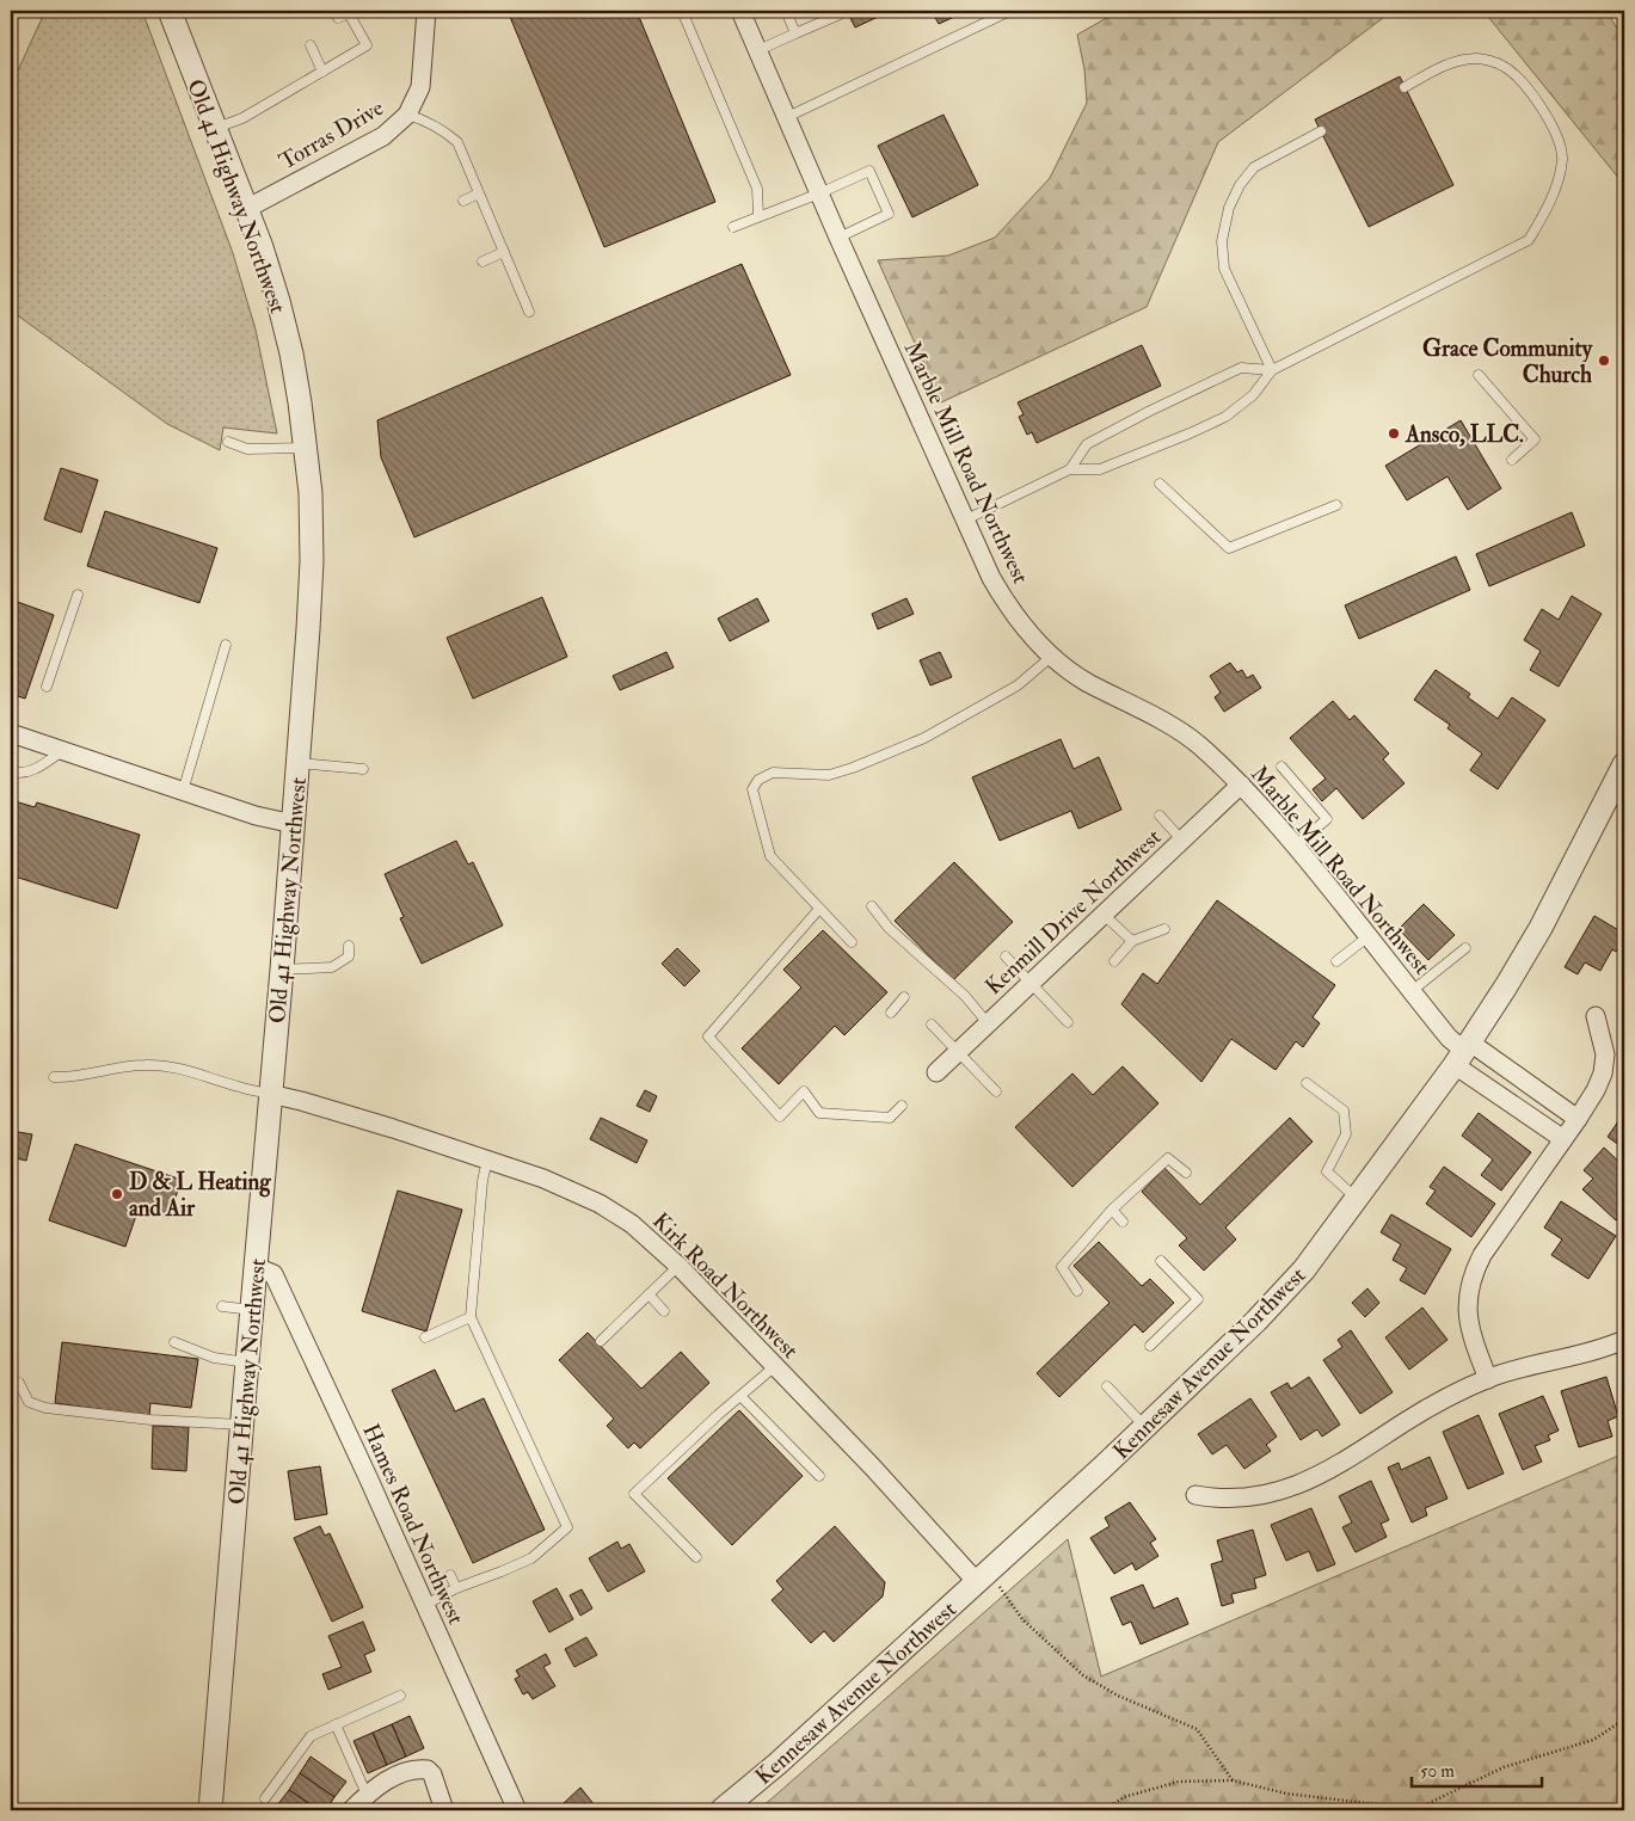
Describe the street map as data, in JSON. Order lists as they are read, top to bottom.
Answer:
{
  "streets": {
    "street": [
      "Torras Drive",
      "Old 41 Highway Northwest",
      "Marble Mill Road Northwest",
      "Kenmill Drive Northwest",
      "Kirk Road Northwest",
      "Kennesaw Avenue Northwest",
      "Hames Road Northwest"
    ]
  },
  "crossings": [
    ["Torras Drive", "Old 41 Highway Northwest"],
    ["Old 41 Highway Northwest", "Kirk Road Northwest"],
    ["Old 41 Highway Northwest", "Hames Road Northwest"],
    ["Marble Mill Road Northwest", "Kenmill Drive Northwest"],
    ["Marble Mill Road Northwest", "Kennesaw Avenue Northwest"],
    ["Kirk Road Northwest", "Kennesaw Avenue Northwest"]
  ],
  "places": ["Grace Community Church", "Ansco, LLC.", "D & L Heating and Air"],
  "scale_bar": "50 m"
}
